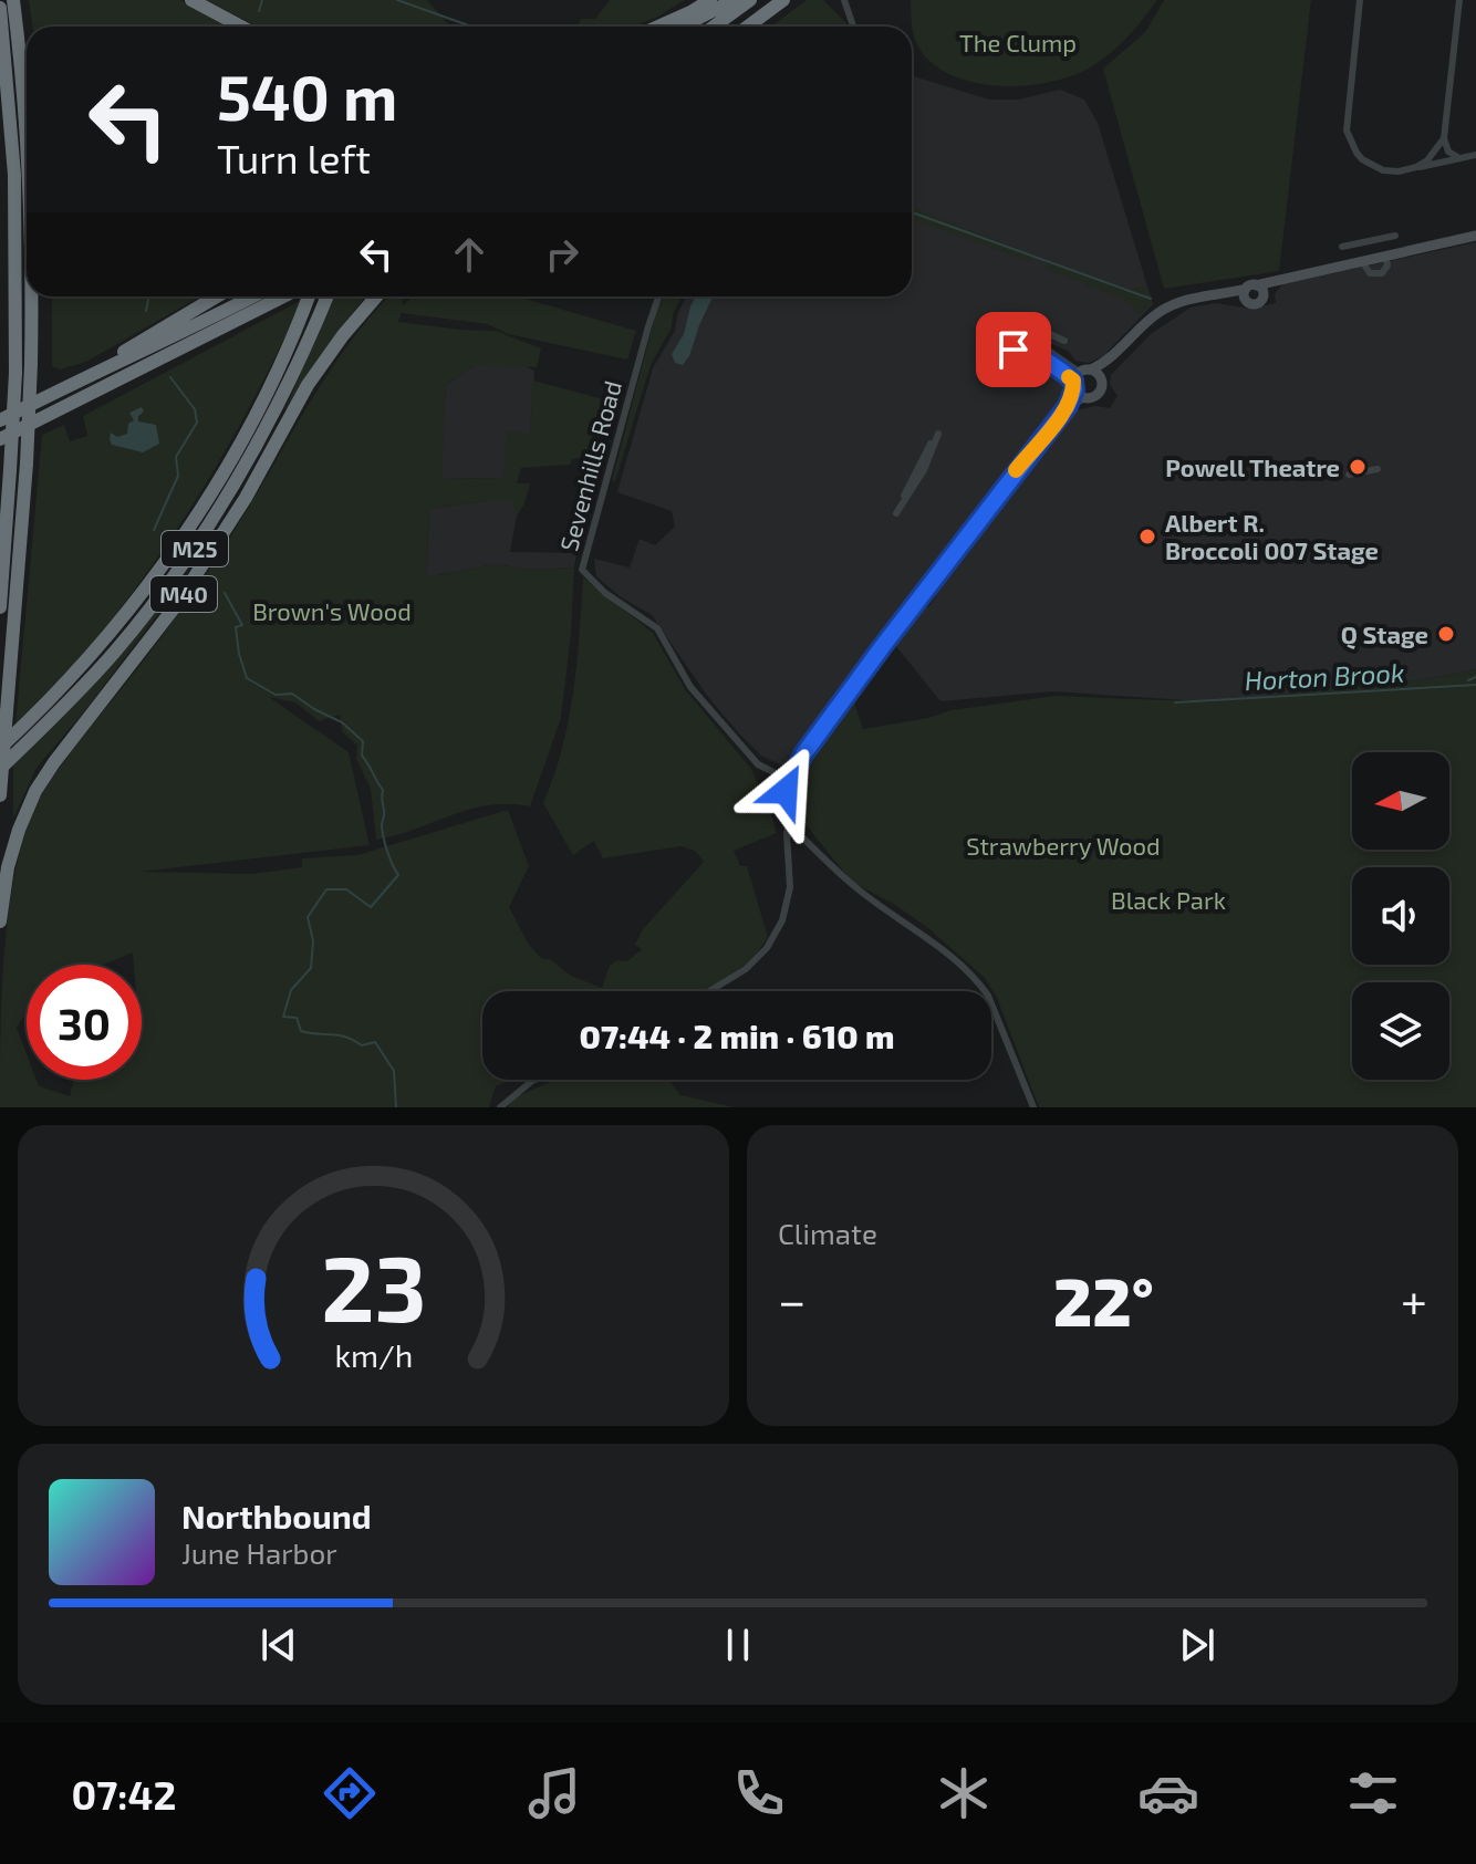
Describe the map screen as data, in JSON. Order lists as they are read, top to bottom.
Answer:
{
  "streets": {
    "highway": ["M25", "M40"],
    "street": ["Sevenhills Road"]
  },
  "water": ["Horton Brook"],
  "parks": [
    "The Clump",
    "Brown's Wood",
    "Strawberry Wood",
    "Black Park"
  ],
  "places": ["Powell Theatre", "Albert R. Broccoli 007 Stage", "Q Stage"],
  "north": "left",
  "page": {
    "turn": ["540 m", "Turn left"],
    "limit": "30",
    "trip": "07:44 · 2 min · 610 m",
    "tile": "Climate",
    "heat": ["−", "22°", "+"],
    "song": ["Northbound", "June Harbor"],
    "tabs": "07:42",
    "gauge": ["23", "km/h"]
  }
}
